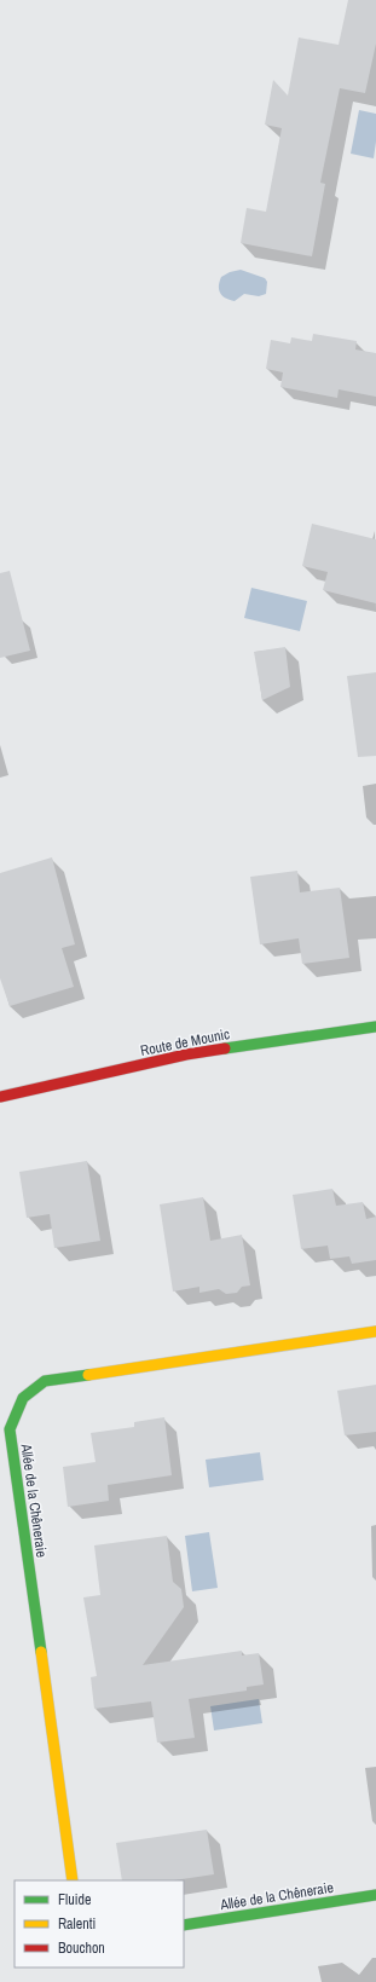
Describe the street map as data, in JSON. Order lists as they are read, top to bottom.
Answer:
{
  "streets": {
    "street": ["Route de Mounic", "Allée de la Chêneraie"]
  },
  "legend": ["Fluide", "Ralenti", "Bouchon"]
}
